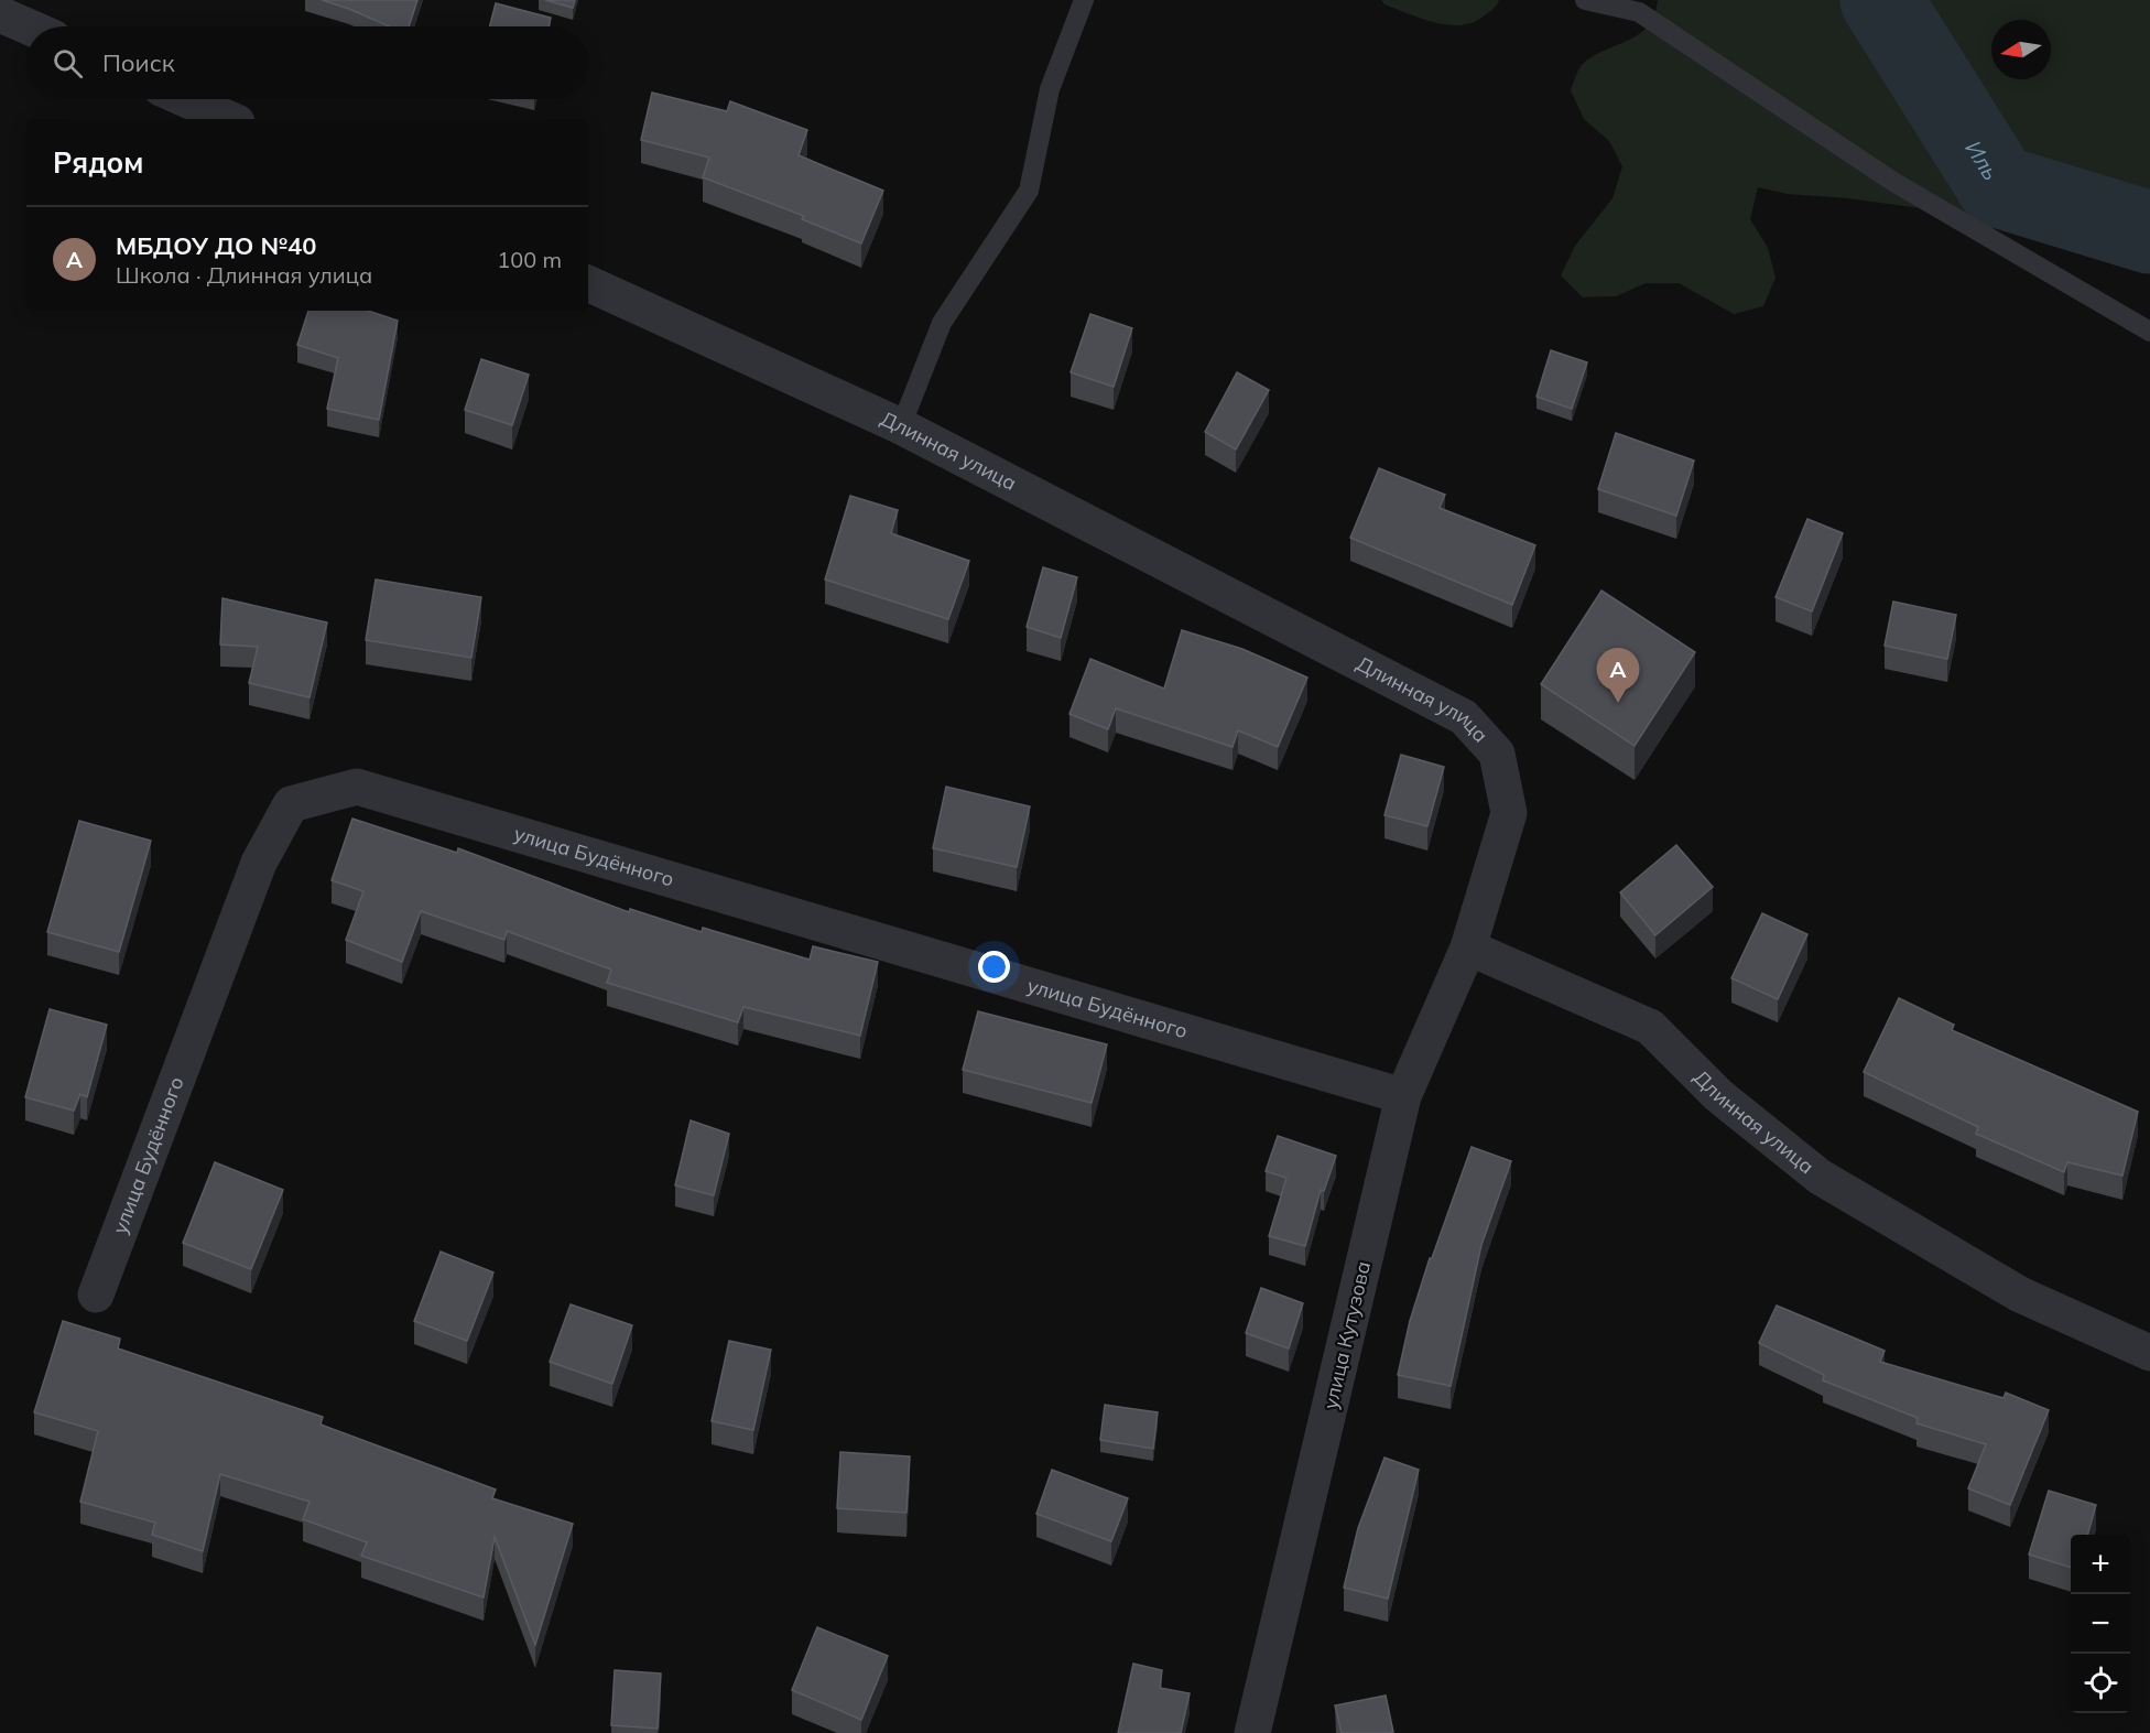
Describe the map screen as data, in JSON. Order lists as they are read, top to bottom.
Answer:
{
  "streets": {
    "street": ["Длинная улица", "улица Будённого", "улица Кутузова"]
  },
  "crossings": [
    ["Длинная улица", "улица Кутузова"],
    ["улица Будённого", "улица Кутузова"]
  ],
  "water": ["Иль"],
  "north": "left",
  "page": {
    "search": "Поиск",
    "heading": "Рядом",
    "list": [
      {
        "mark": "A",
        "name": "МБДОУ ДО №40",
        "note": "Школа · Длинная улица",
        "value": "100 m"
      }
    ],
    "pins": "A",
    "map_buttons": ["+", "−"]
  }
}
